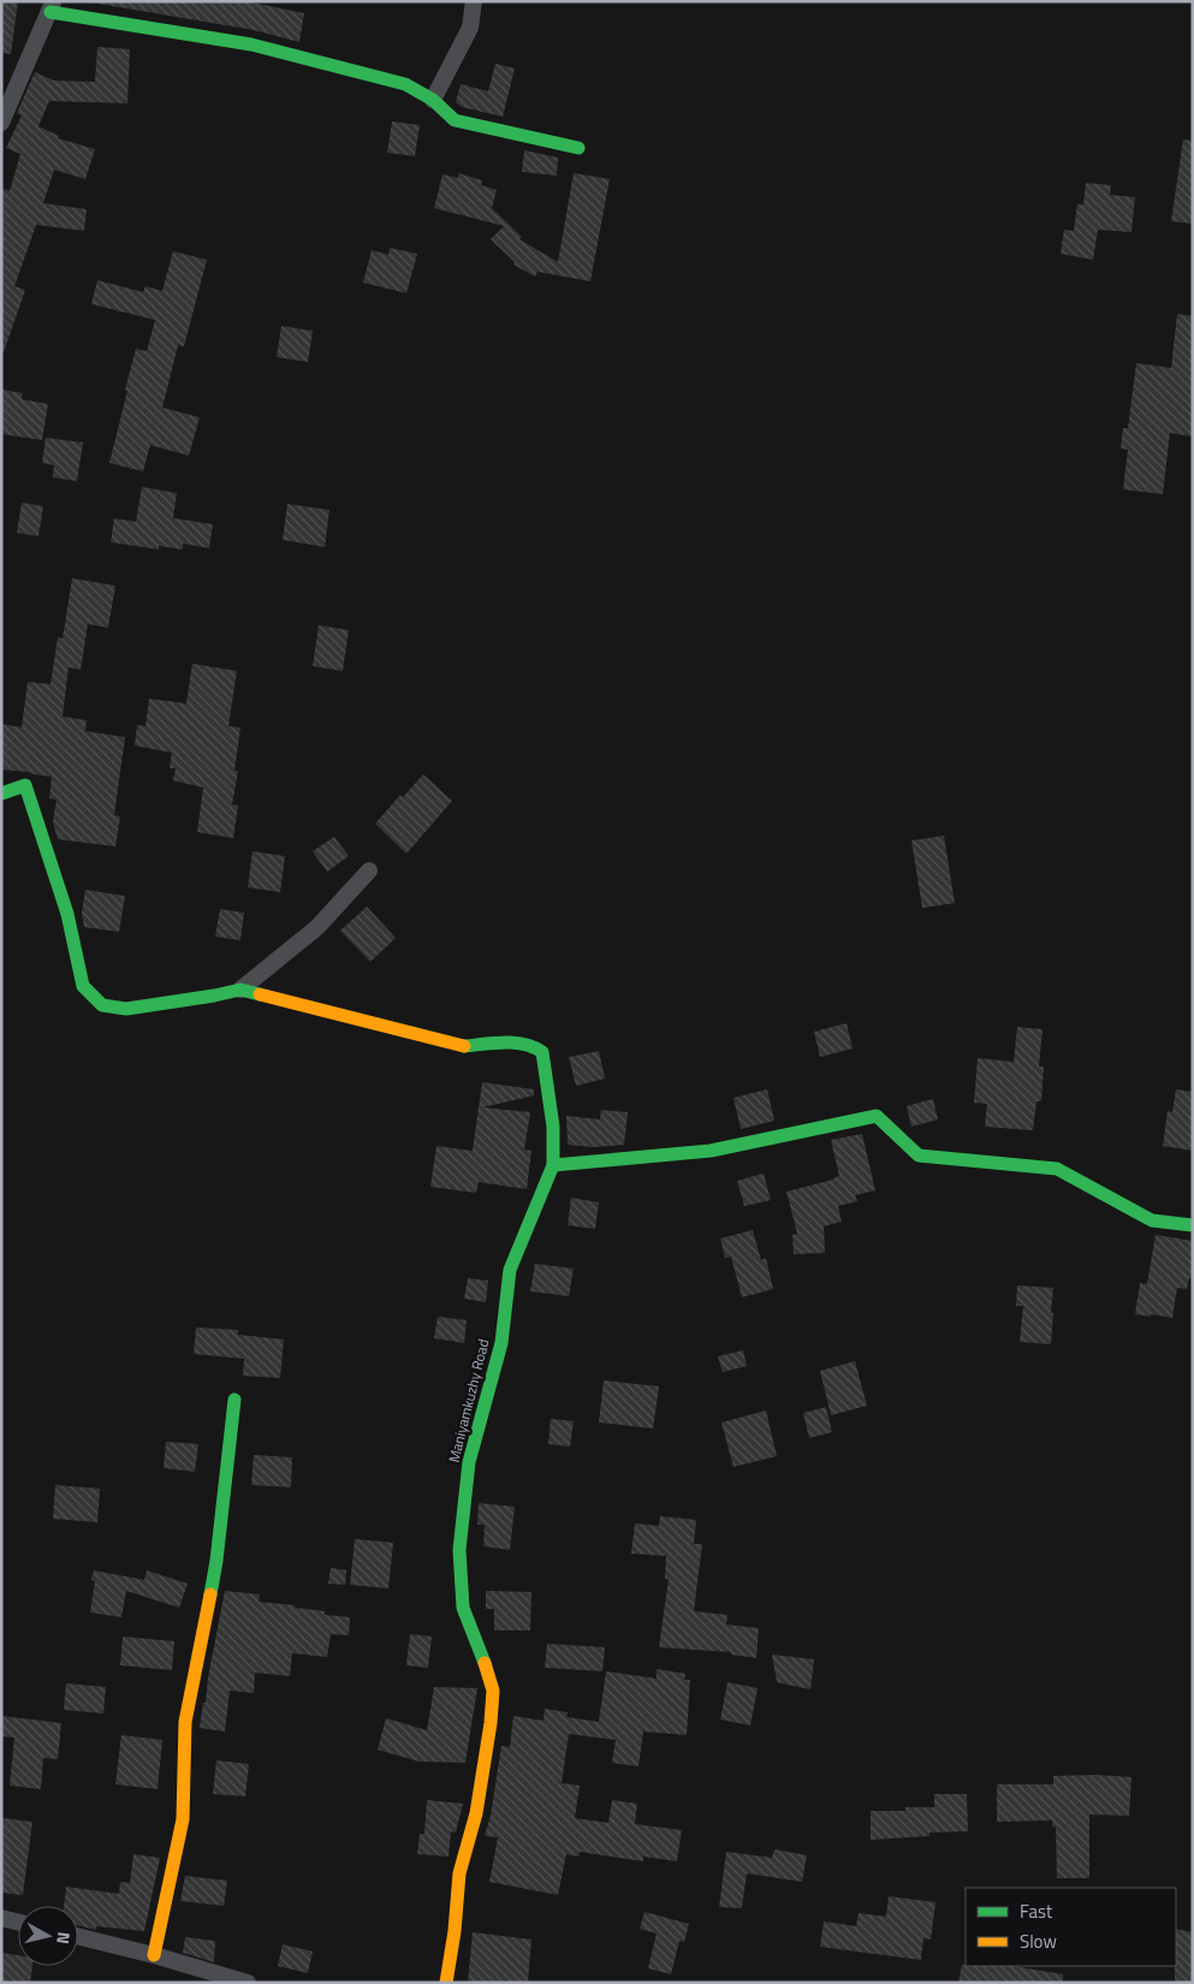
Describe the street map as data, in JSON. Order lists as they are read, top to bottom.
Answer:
{
  "streets": {
    "street": ["Maniyamkuzhy Road"]
  },
  "legend": ["Fast", "Slow"],
  "north": "right"
}
